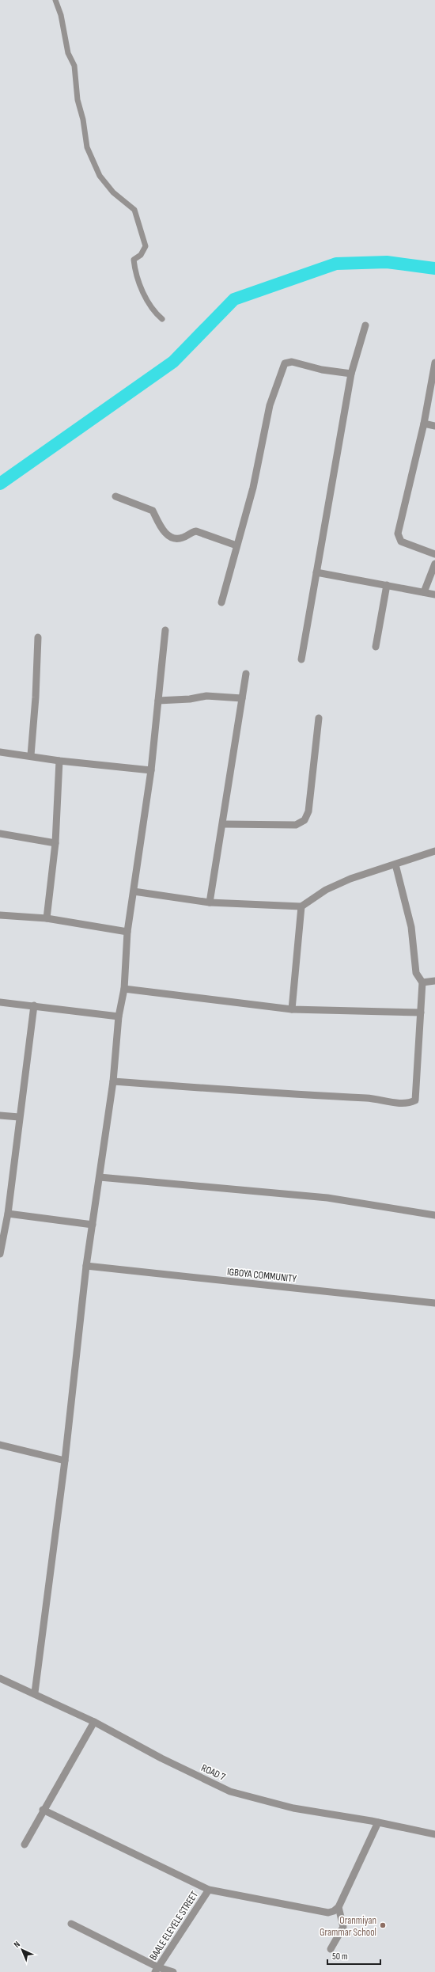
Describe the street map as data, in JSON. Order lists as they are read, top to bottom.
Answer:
{
  "streets": {
    "street": ["IGBOYA COMMUNITY", "ROAD 7", "BAALE ELEYELE STREET"]
  },
  "places": ["Oranmiyan Grammar School"],
  "scale_bar": "50 m",
  "north": "top left"
}
